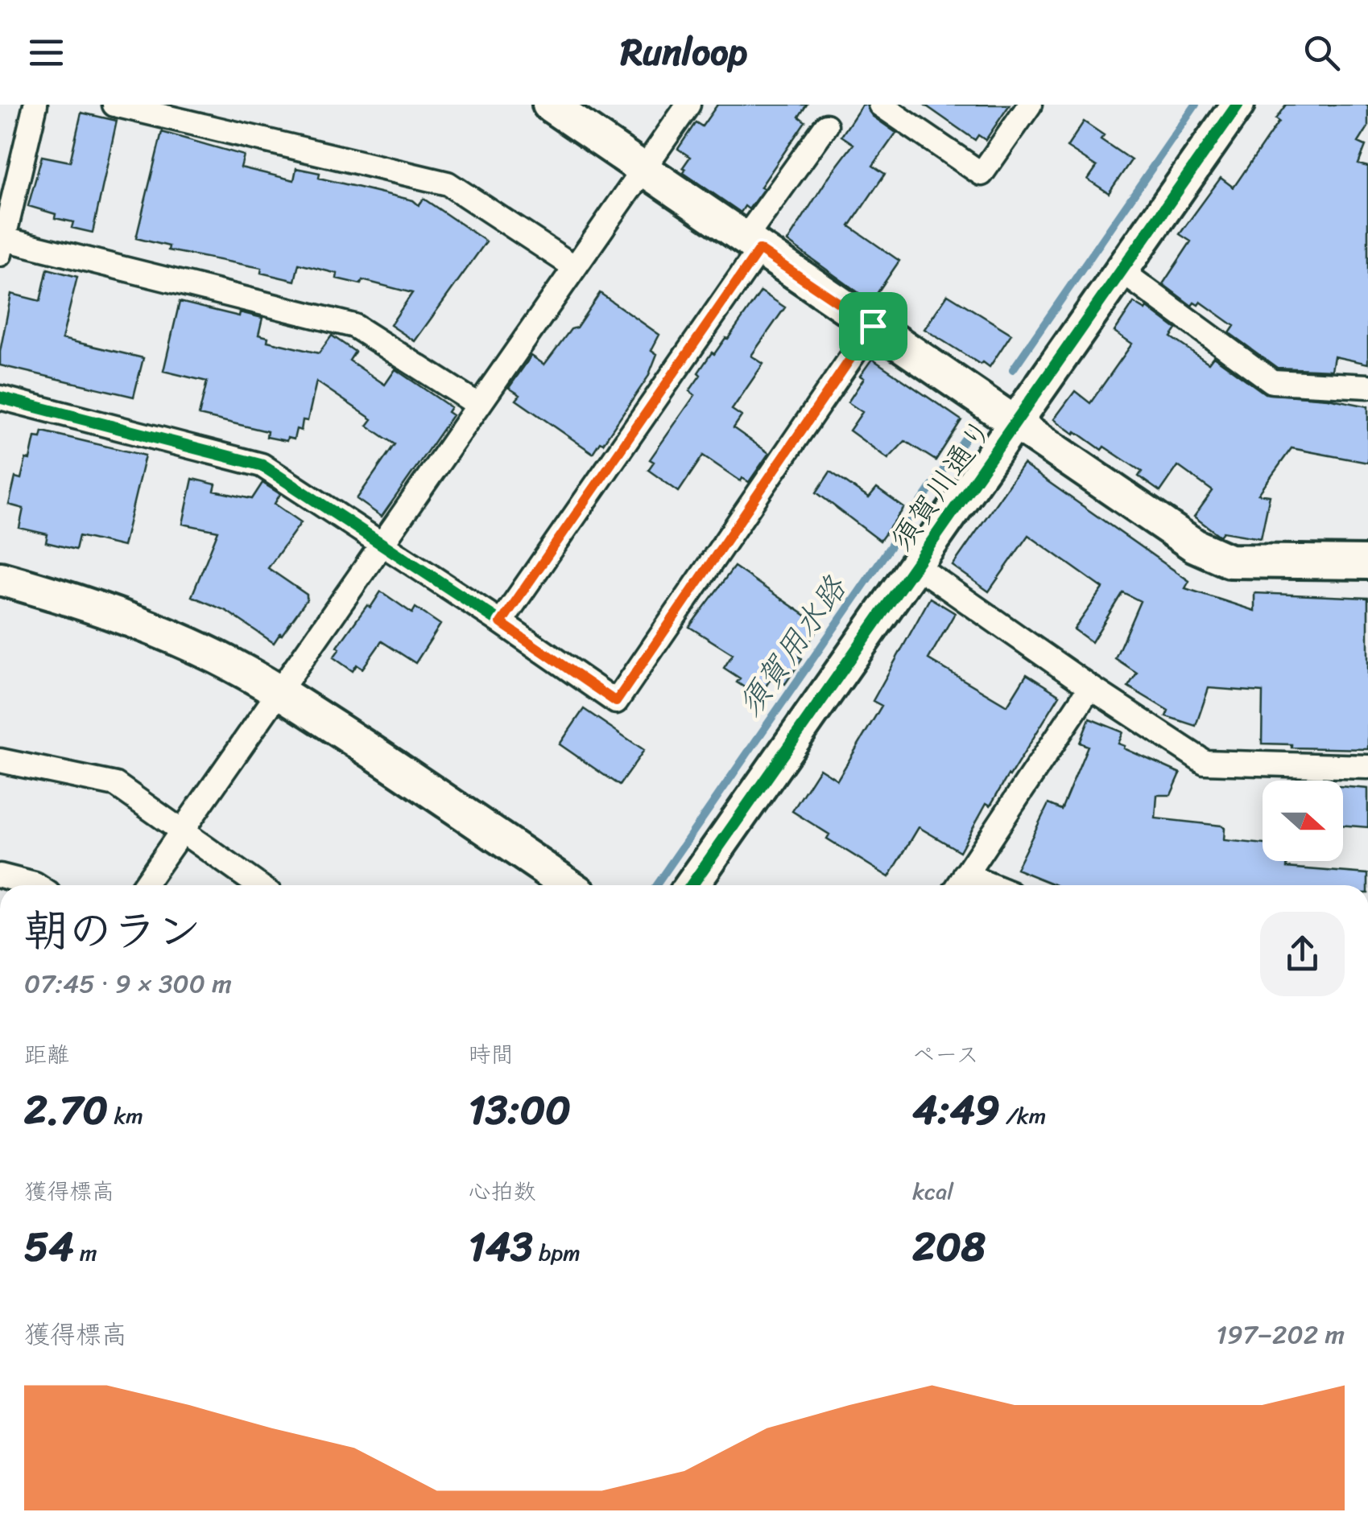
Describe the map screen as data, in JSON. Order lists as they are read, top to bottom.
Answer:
{
  "streets": {
    "street": ["須賀川通り"]
  },
  "water": ["須賀用水路"],
  "north": "right",
  "page": {
    "header": "Runloop",
    "heading": ["朝のラン", "07:45 · 9 × 300 m"],
    "stats": [
      ["距離", "2.70 km"],
      ["時間", "13:00"],
      ["ペース", "4:49 /km"],
      ["獲得標高", "54 m"],
      ["心拍数", "143 bpm"],
      ["kcal", "208"]
    ],
    "chart": ["獲得標高", "197–202 m"]
  }
}
